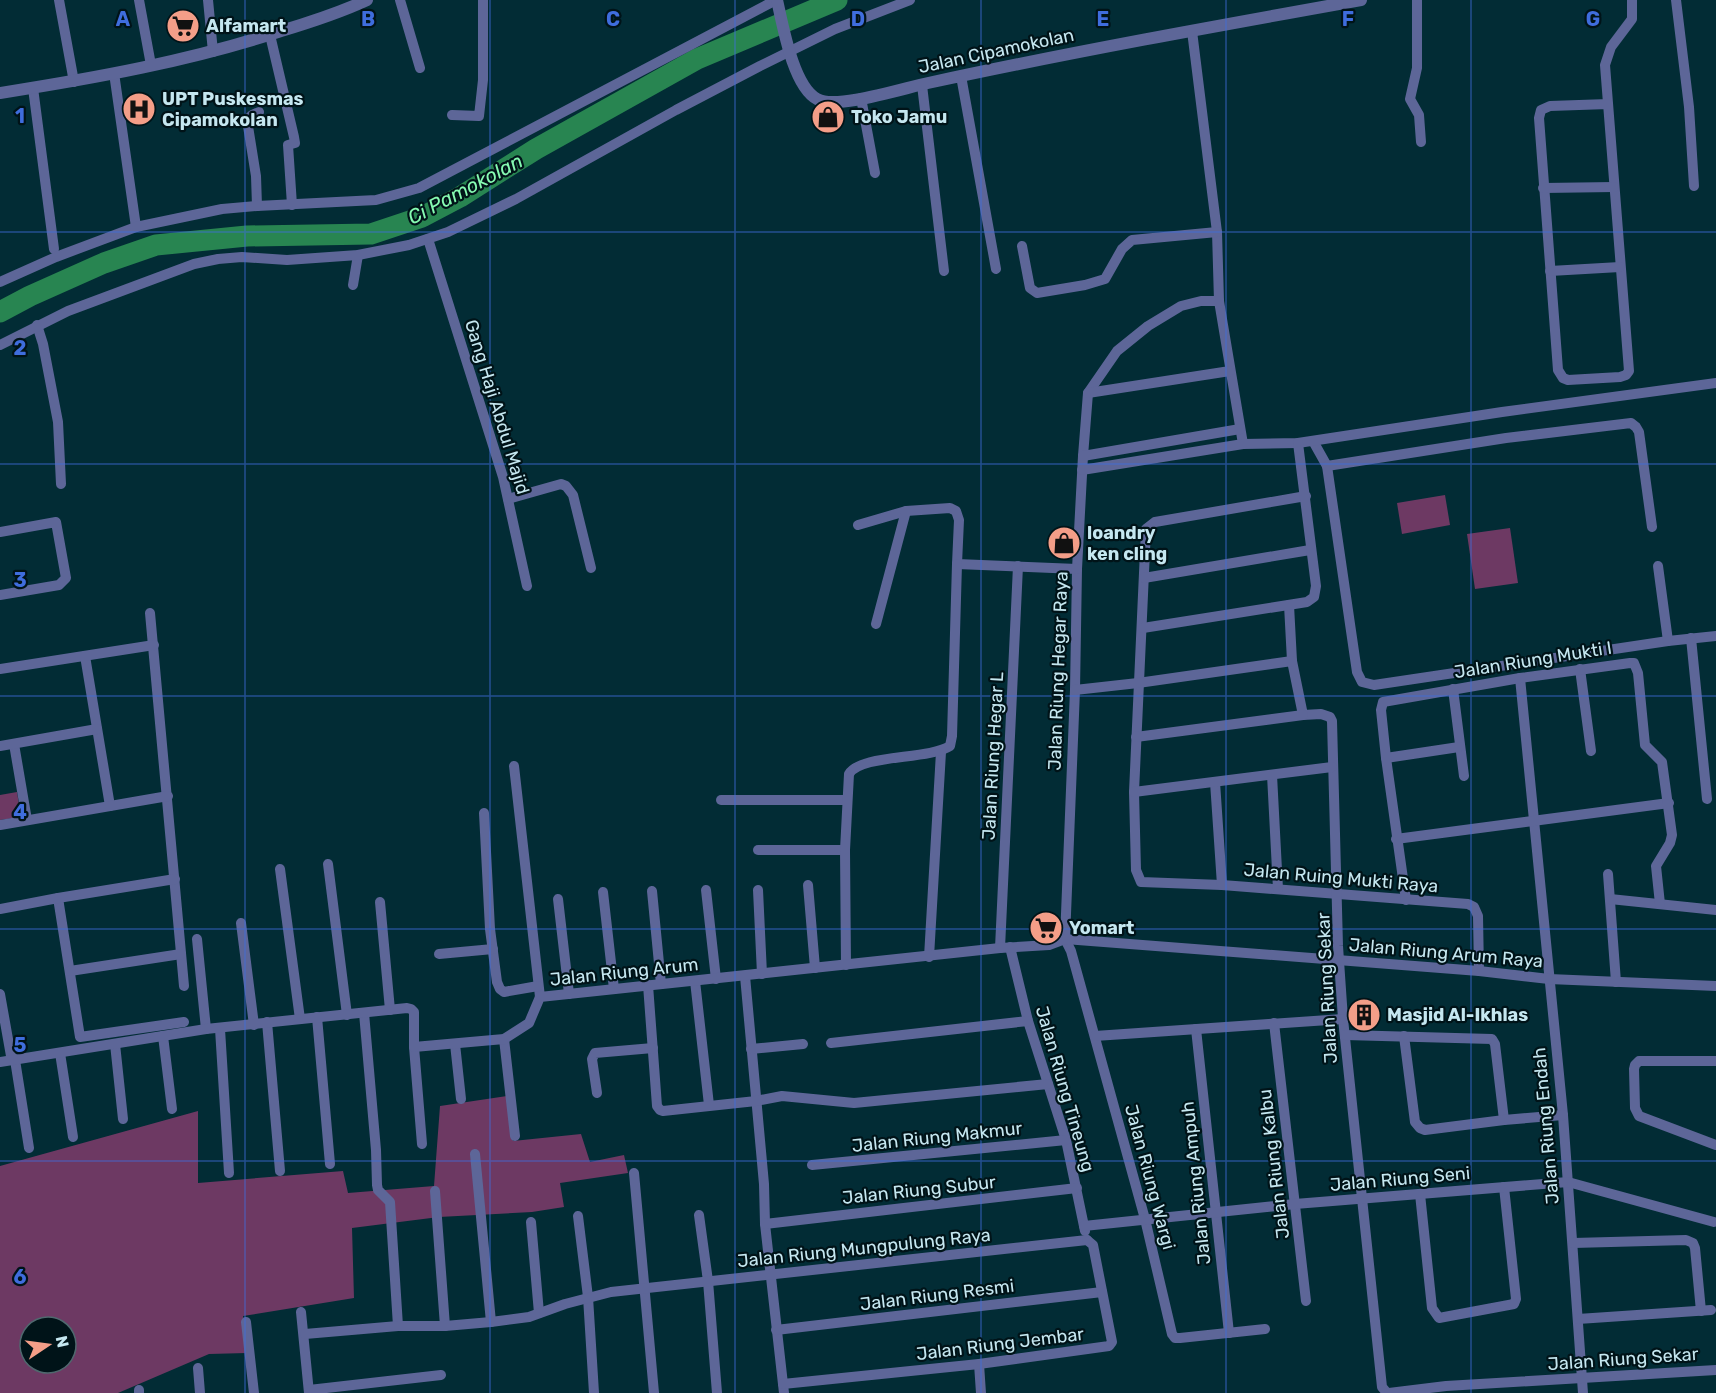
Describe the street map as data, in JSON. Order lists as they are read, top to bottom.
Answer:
{
  "streets": {
    "street": [
      "Jalan Cipamokolan",
      "Gang Haji Abdul Majid",
      "Jalan Riung Mukti I",
      "Jalan Riung Hegar Raya",
      "Jalan Riung Hegar L",
      "Jalan Ruing Mukti Raya",
      "Jalan Riung Arum Raya",
      "Jalan Riung Arum",
      "Jalan Riung Sekar",
      "Jalan Riung Tineung",
      "Jalan Riung Endah",
      "Jalan Riung Makmur",
      "Jalan Riung Kalbu",
      "Jalan Riung Wargi",
      "Jalan Riung Seni",
      "Jalan Riung Ampuh",
      "Jalan Riung Subur",
      "Jalan Riung Mungpulung Raya",
      "Jalan Riung Resmi",
      "Jalan Riung Jembar"
    ]
  },
  "crossings": [
    ["Jalan Riung Mukti I", "Jalan Ruing Mukti Raya"],
    ["Jalan Riung Mukti I", "Jalan Riung Endah"],
    ["Jalan Riung Hegar Raya", "Jalan Riung Arum Raya"],
    ["Jalan Riung Hegar Raya", "Jalan Riung Arum"],
    ["Jalan Riung Hegar Raya", "Jalan Riung Wargi"],
    ["Jalan Riung Hegar L", "Jalan Riung Arum"],
    ["Jalan Riung Hegar L", "Jalan Riung Tineung"],
    ["Jalan Ruing Mukti Raya", "Jalan Riung Arum Raya"],
    ["Jalan Ruing Mukti Raya", "Jalan Riung Sekar"],
    ["Jalan Riung Arum Raya", "Jalan Riung Arum"],
    ["Jalan Riung Arum Raya", "Jalan Riung Sekar"],
    ["Jalan Riung Arum Raya", "Jalan Riung Endah"],
    ["Jalan Riung Arum Raya", "Jalan Riung Wargi"],
    ["Jalan Riung Arum", "Jalan Riung Tineung"],
    ["Jalan Riung Arum", "Jalan Riung Wargi"],
    ["Jalan Riung Sekar", "Jalan Riung Endah"],
    ["Jalan Riung Sekar", "Jalan Riung Seni"],
    ["Jalan Riung Tineung", "Jalan Riung Makmur"],
    ["Jalan Riung Tineung", "Jalan Riung Seni"],
    ["Jalan Riung Tineung", "Jalan Riung Subur"],
    ["Jalan Riung Tineung", "Jalan Riung Mungpulung Raya"],
    ["Jalan Riung Tineung", "Jalan Riung Jembar"],
    ["Jalan Riung Endah", "Jalan Riung Seni"],
    ["Jalan Riung Kalbu", "Jalan Riung Seni"],
    ["Jalan Riung Wargi", "Jalan Riung Seni"],
    ["Jalan Riung Wargi", "Jalan Riung Ampuh"],
    ["Jalan Riung Seni", "Jalan Riung Ampuh"],
    ["Jalan Riung Mungpulung Raya", "Jalan Riung Jembar"],
    ["Jalan Riung Resmi", "Jalan Riung Jembar"]
  ],
  "water": ["Ci Pamokolan"],
  "places": {
    "supermarket": ["Alfamart", "Yomart"],
    "hospital": ["UPT Puskesmas Cipamokolan"],
    "shop": ["Toko Jamu", "loandry ken cling"],
    "building": ["Masjid Al-Ikhlas"]
  },
  "north": "right",
  "grid": {
    "columns": [
      "A",
      "B",
      "C",
      "D",
      "E",
      "F",
      "G"
    ],
    "rows": [
      "1",
      "2",
      "3",
      "4",
      "5",
      "6"
    ]
  }
}
